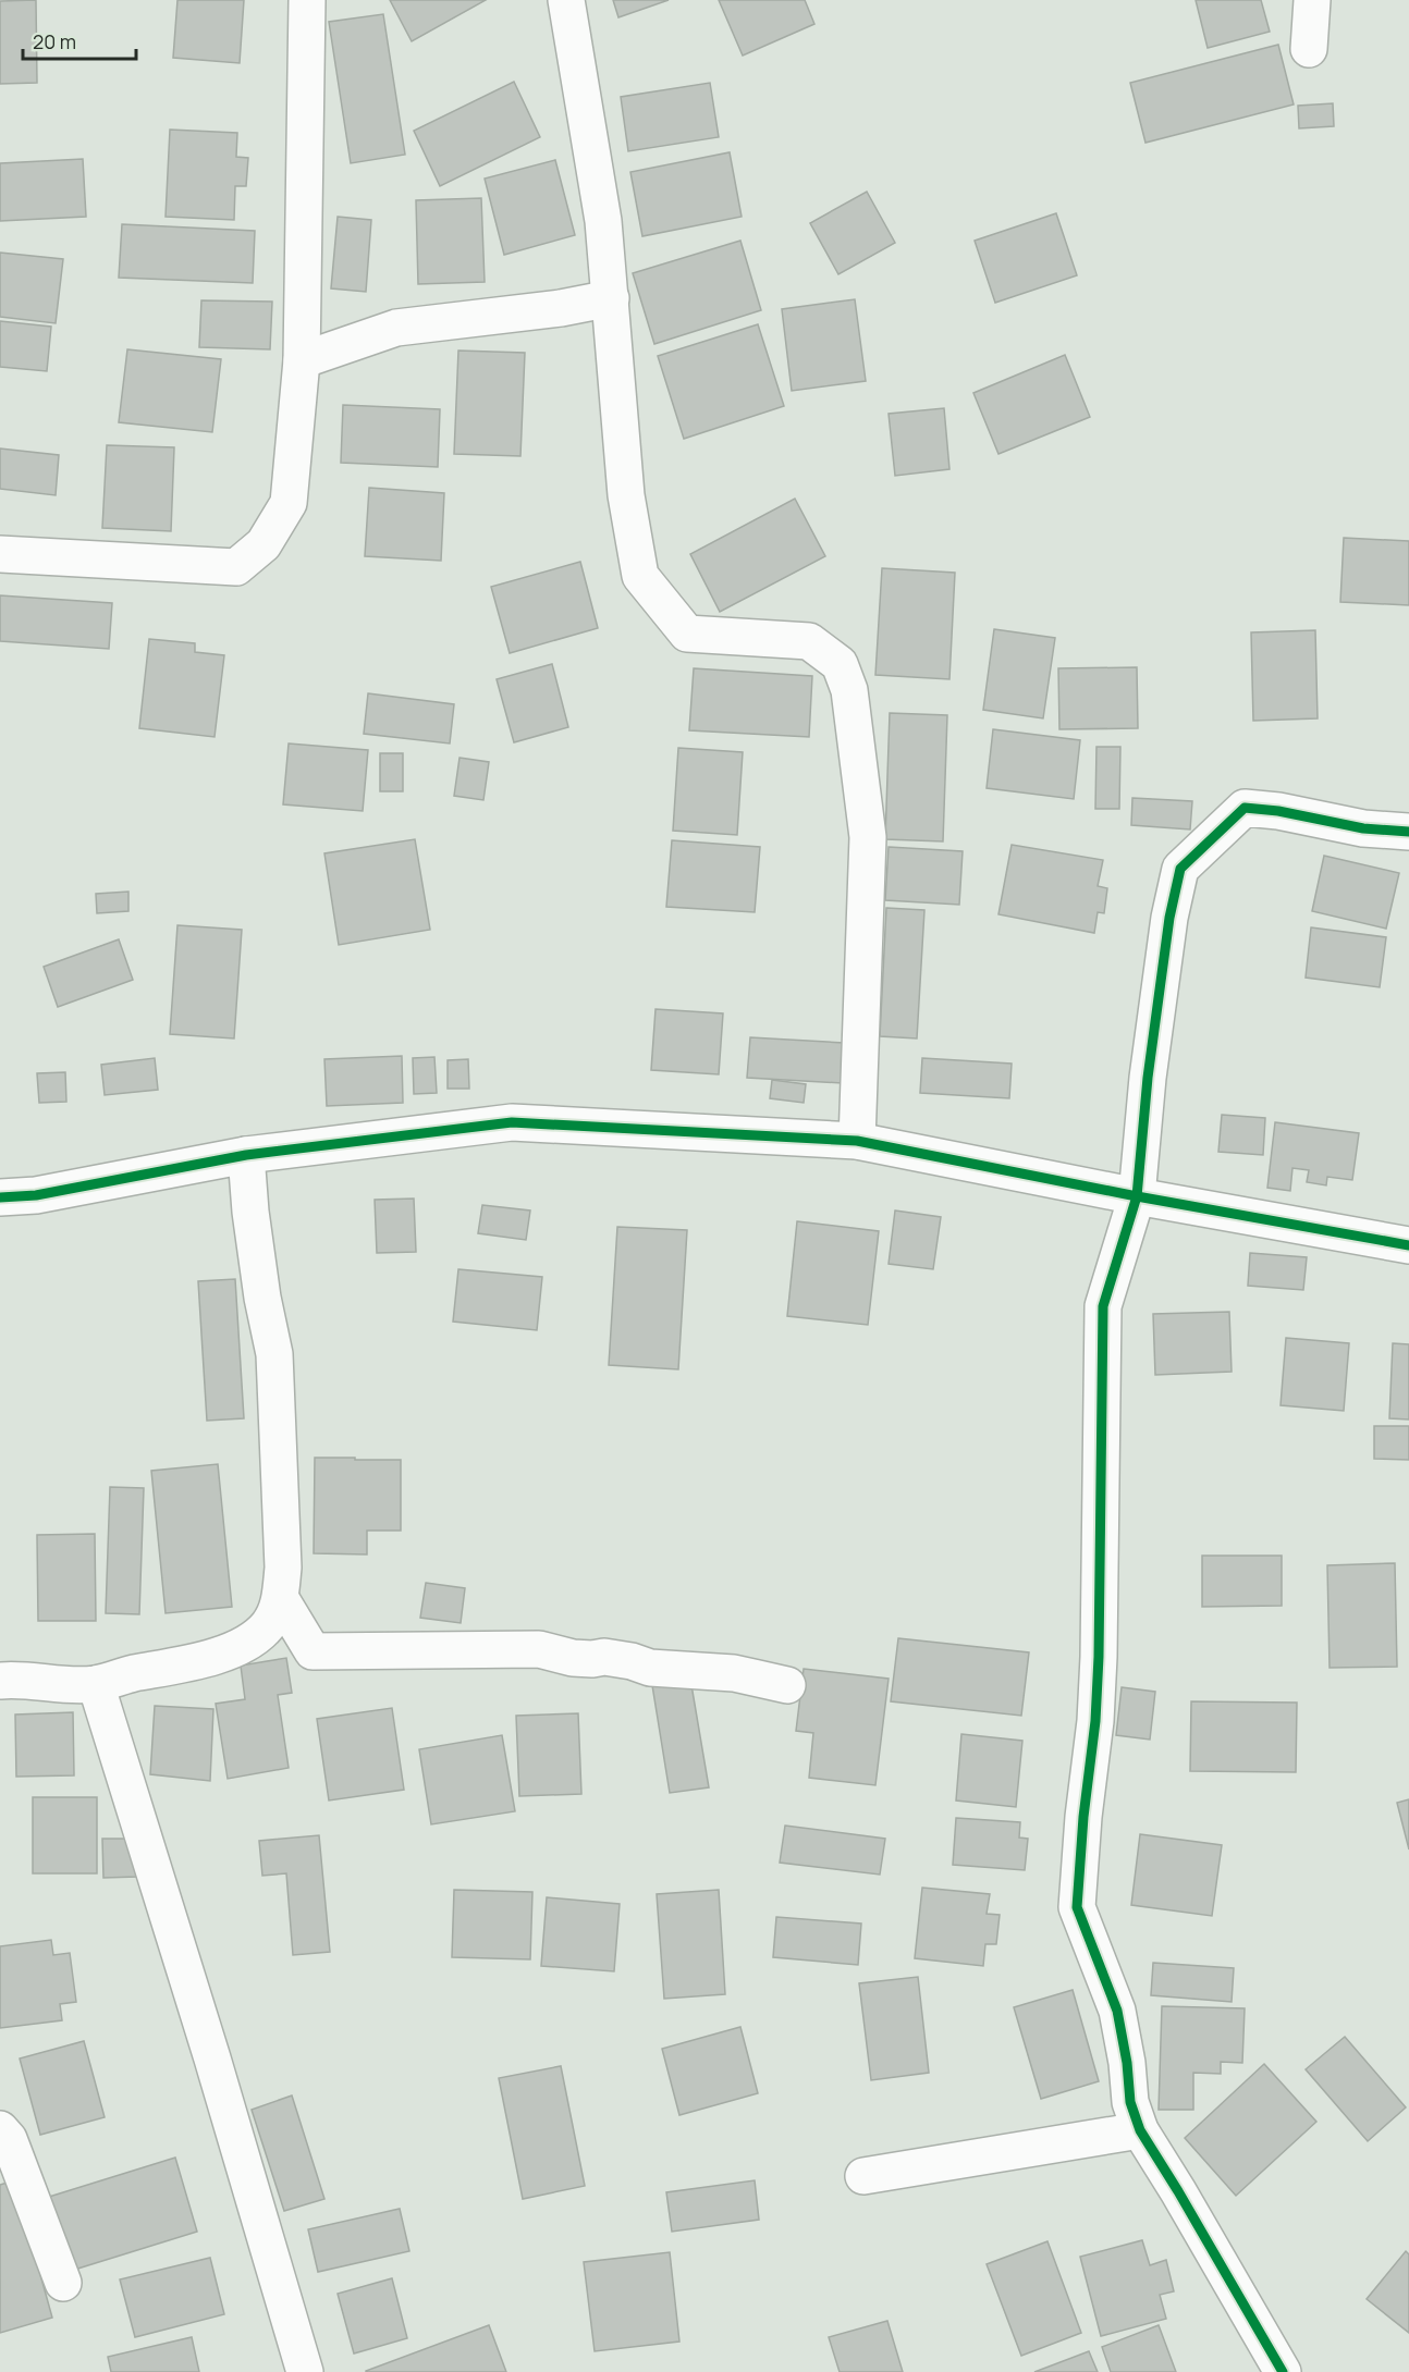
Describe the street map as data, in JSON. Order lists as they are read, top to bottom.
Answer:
{
  "scale_bar": "20 m"
}
